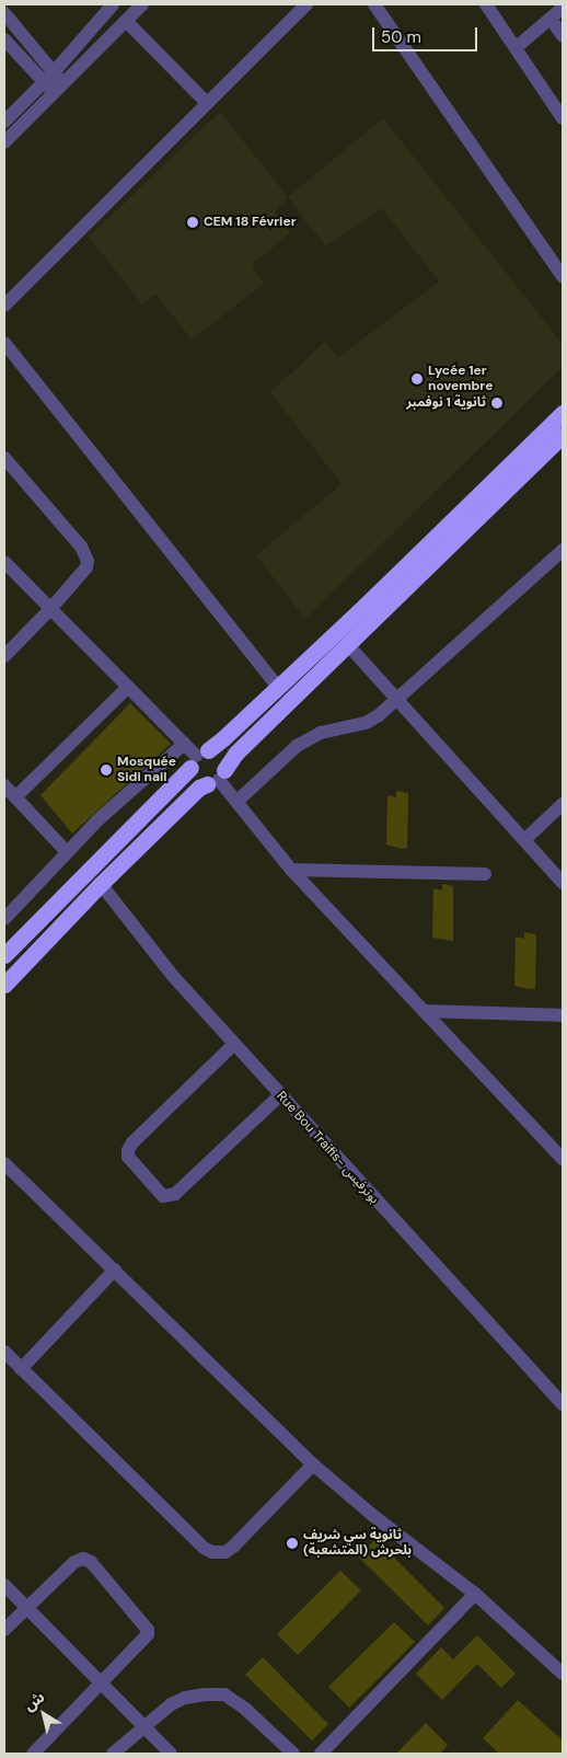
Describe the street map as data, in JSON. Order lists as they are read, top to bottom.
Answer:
{
  "streets": {
    "street": ["Rue Bou Traifis- بوترفيس"]
  },
  "places": [
    "CEM 18 Février",
    "Lycée 1er novembre",
    "ثانوية 1 نوفمبر",
    "Mosquée Sidi nail",
    "ثانوية سي شريف بلحرش (المتشعبة)"
  ],
  "scale_bar": "50 m",
  "north": "top left"
}
